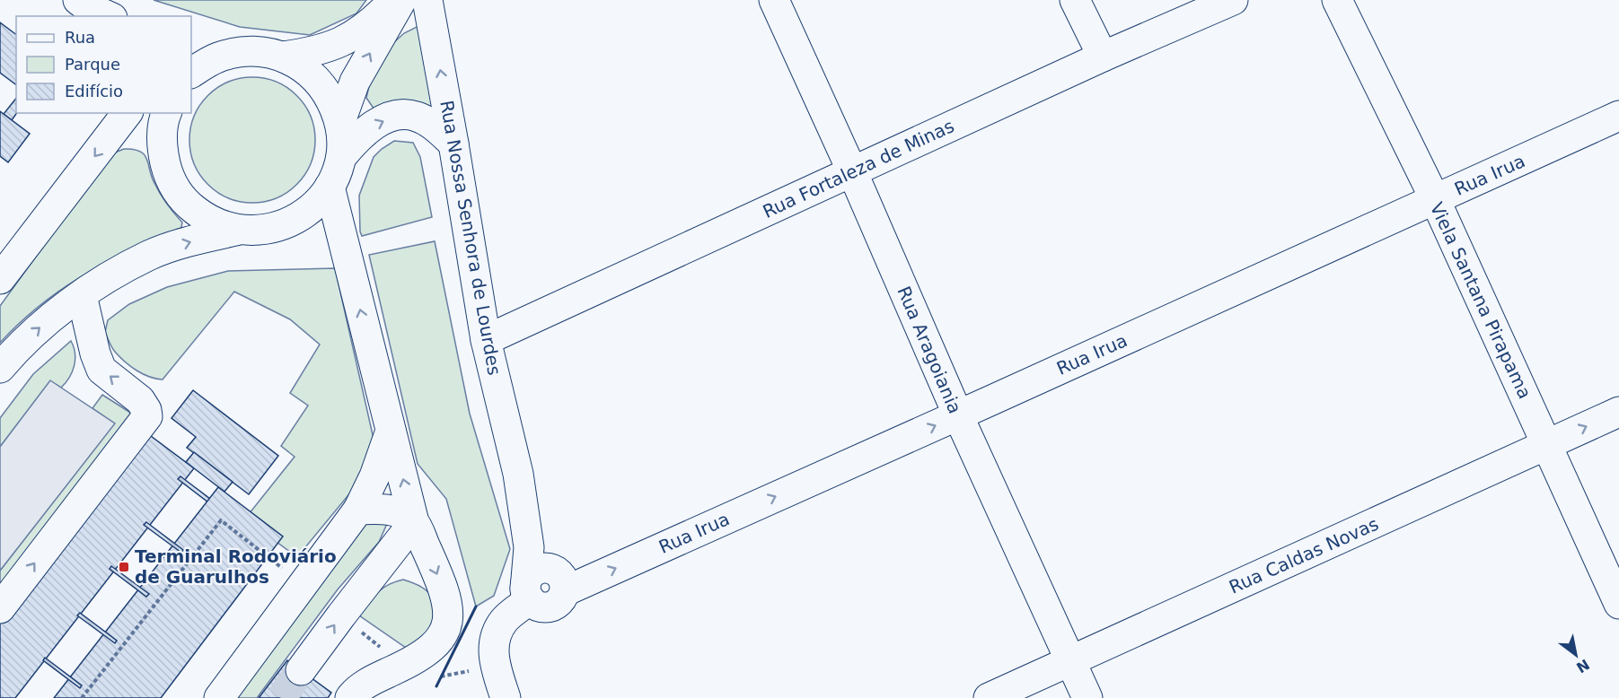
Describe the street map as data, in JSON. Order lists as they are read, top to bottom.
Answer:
{
  "streets": {
    "street": [
      "Rua Fortaleza de Minas",
      "Rua Irua",
      "Rua Nossa Senhora de Lourdes",
      "Viela Santana Pirapama",
      "Rua Aragoiania",
      "Rua Caldas Novas"
    ]
  },
  "crossings": [
    ["Rua Fortaleza de Minas", "Rua Nossa Senhora de Lourdes"],
    ["Rua Fortaleza de Minas", "Rua Aragoiania"],
    ["Rua Irua", "Rua Nossa Senhora de Lourdes"],
    ["Rua Irua", "Viela Santana Pirapama"],
    ["Rua Irua", "Rua Aragoiania"],
    ["Viela Santana Pirapama", "Rua Caldas Novas"],
    ["Rua Aragoiania", "Rua Caldas Novas"]
  ],
  "one_way": ["Rua Irua"],
  "places": {
    "transit": ["Terminal Rodoviário de Guarulhos"]
  },
  "legend": ["Rua", "Parque", "Edifício"],
  "north": "bottom right"
}
